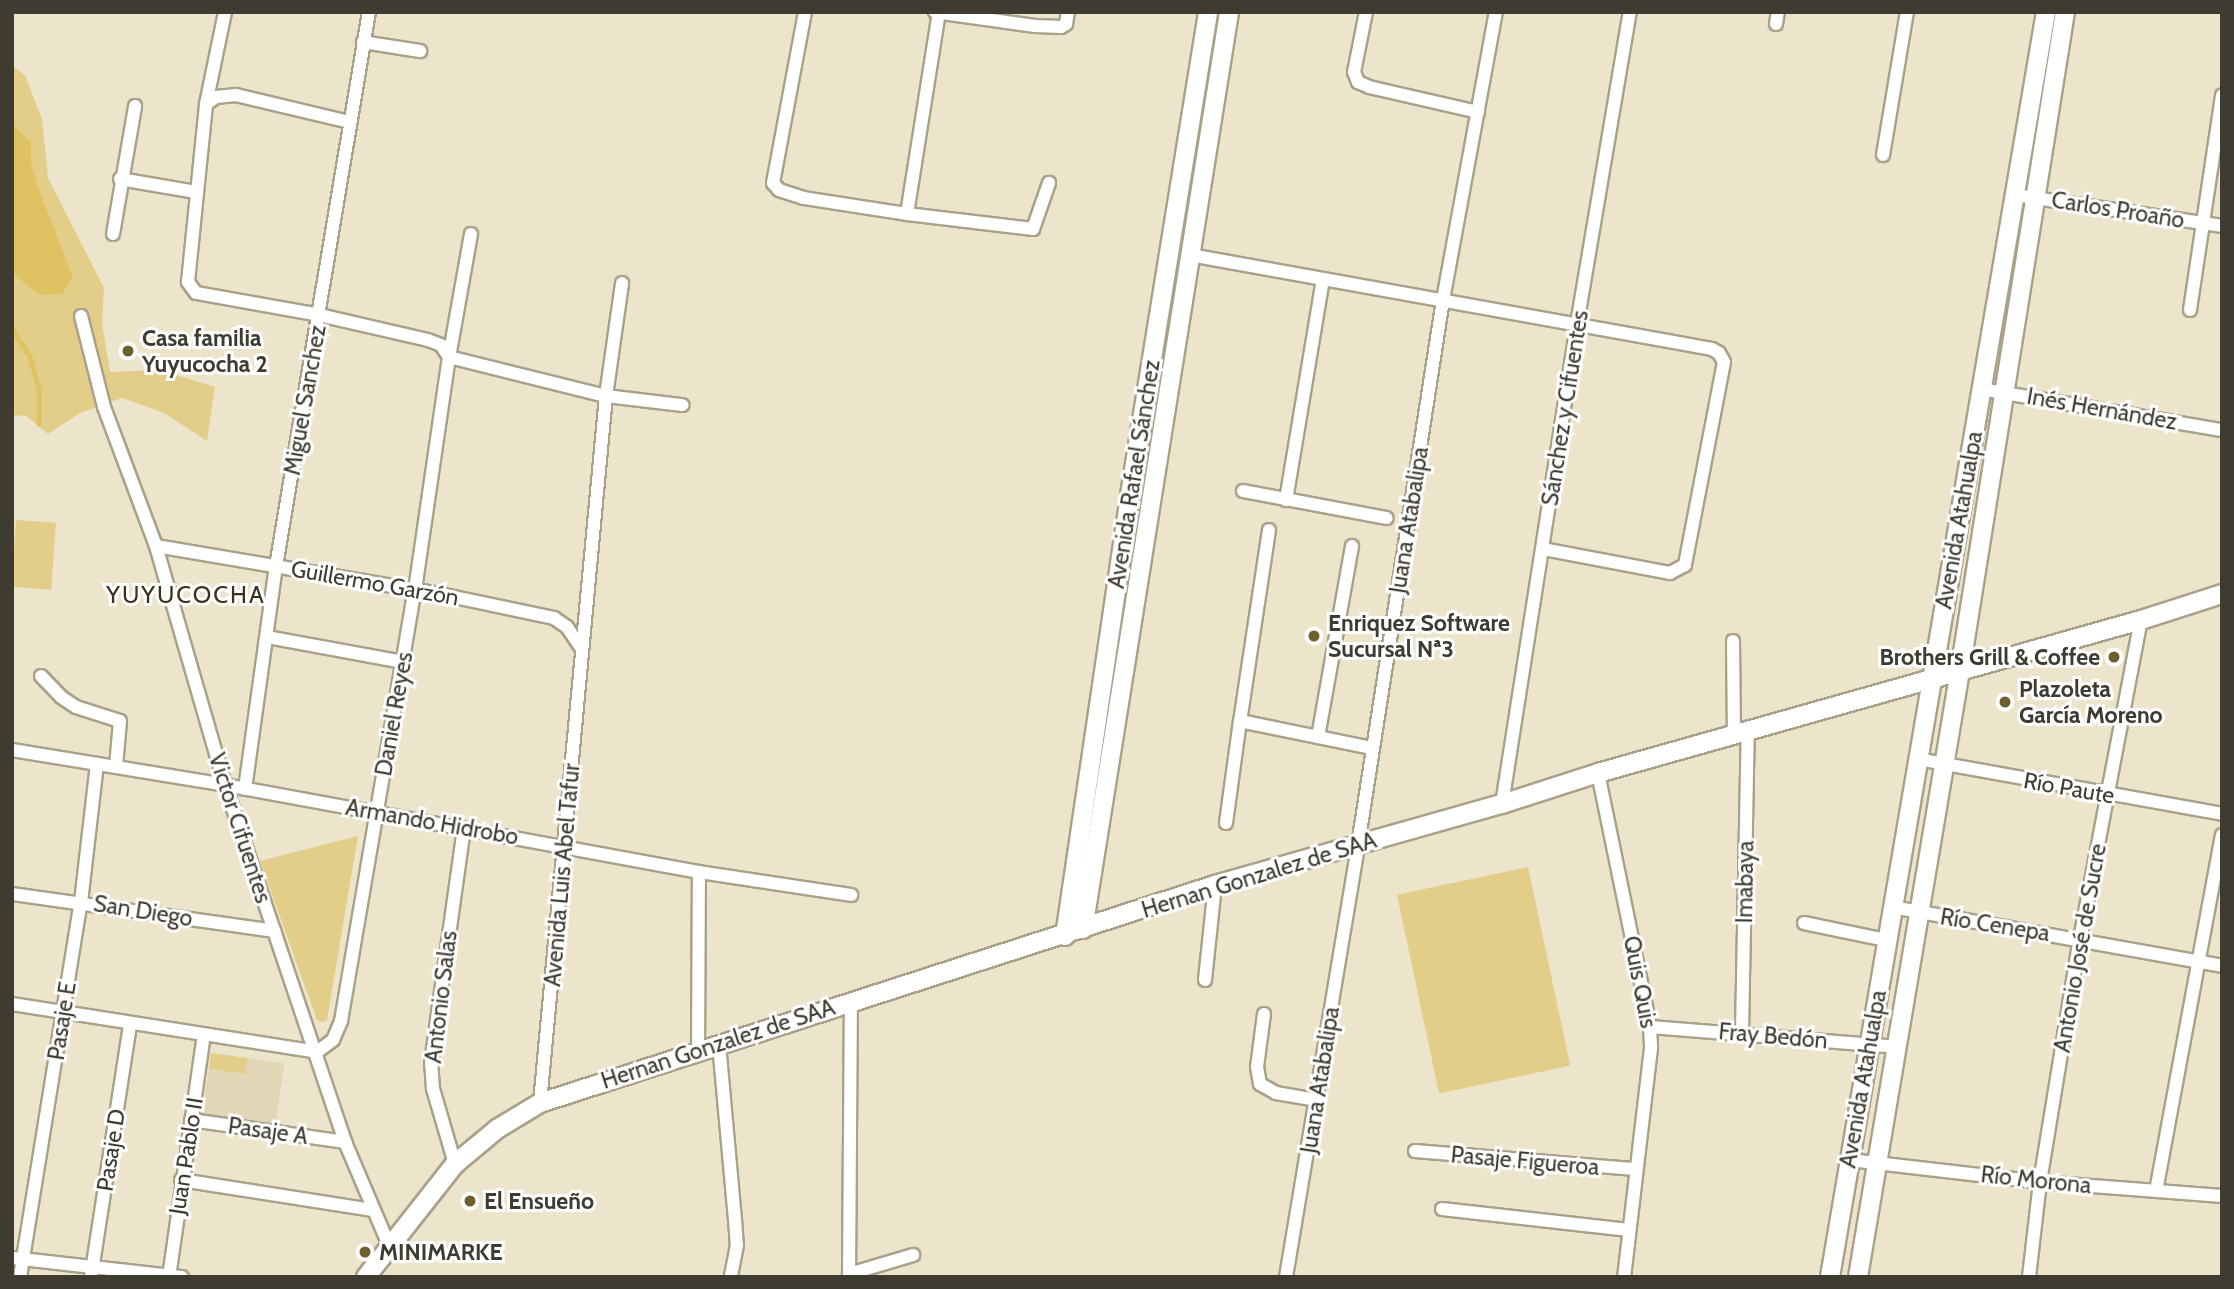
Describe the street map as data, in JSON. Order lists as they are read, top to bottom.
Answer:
{
  "streets": {
    "street": [
      "Carlos Proaño",
      "Miguel Sanchez",
      "Sánchez y Cifuentes",
      "Inés Hernández",
      "Avenida Rafael Sánchez",
      "Juana Atabalipa",
      "Avenida Atahualpa",
      "Guillermo Garzón",
      "Daniel Reyes",
      "Río Paute",
      "Armando Hidrobo",
      "Victor Cifuentes",
      "Avenida Luis Abel Tafur",
      "Hernan Gonzalez de SAA",
      "Imabaya",
      "San Diego",
      "Río Cenepa",
      "Antonio José de Sucre",
      "Quis Quis",
      "Antonio Salas",
      "Pasaje E",
      "Fray Bedón",
      "Pasaje A",
      "Pasaje D",
      "Juan Pablo II",
      "Pasaje Figueroa",
      "Río Morona"
    ]
  },
  "crossings": [
    ["Carlos Proaño", "Avenida Atahualpa"],
    ["Miguel Sanchez", "Guillermo Garzón"],
    ["Miguel Sanchez", "Armando Hidrobo"],
    ["Sánchez y Cifuentes", "Hernan Gonzalez de SAA"],
    ["Inés Hernández", "Avenida Atahualpa"],
    ["Avenida Rafael Sánchez", "Hernan Gonzalez de SAA"],
    ["Juana Atabalipa", "Hernan Gonzalez de SAA"],
    ["Avenida Atahualpa", "Río Paute"],
    ["Avenida Atahualpa", "Hernan Gonzalez de SAA"],
    ["Avenida Atahualpa", "Río Cenepa"],
    ["Avenida Atahualpa", "Fray Bedón"],
    ["Avenida Atahualpa", "Río Morona"],
    ["Guillermo Garzón", "Daniel Reyes"],
    ["Guillermo Garzón", "Victor Cifuentes"],
    ["Guillermo Garzón", "Avenida Luis Abel Tafur"],
    ["Daniel Reyes", "Armando Hidrobo"],
    ["Daniel Reyes", "Victor Cifuentes"],
    ["Río Paute", "Antonio José de Sucre"],
    ["Armando Hidrobo", "Victor Cifuentes"],
    ["Armando Hidrobo", "Avenida Luis Abel Tafur"],
    ["Armando Hidrobo", "Antonio Salas"],
    ["Armando Hidrobo", "Pasaje E"],
    ["Victor Cifuentes", "Hernan Gonzalez de SAA"],
    ["Victor Cifuentes", "San Diego"],
    ["Victor Cifuentes", "Pasaje A"],
    ["Avenida Luis Abel Tafur", "Hernan Gonzalez de SAA"],
    ["Hernan Gonzalez de SAA", "Imabaya"],
    ["Hernan Gonzalez de SAA", "Antonio José de Sucre"],
    ["Hernan Gonzalez de SAA", "Quis Quis"],
    ["Hernan Gonzalez de SAA", "Antonio Salas"],
    ["Imabaya", "Fray Bedón"],
    ["San Diego", "Pasaje E"],
    ["Río Cenepa", "Antonio José de Sucre"],
    ["Antonio José de Sucre", "Río Morona"],
    ["Quis Quis", "Fray Bedón"],
    ["Quis Quis", "Pasaje Figueroa"],
    ["Pasaje A", "Juan Pablo II"]
  ],
  "districts": ["YUYUCOCHA"],
  "places": [
    "Casa familia Yuyucocha 2",
    "Enriquez Software Sucursal Nª3",
    "Brothers Grill & Coffee",
    "Plazoleta García Moreno",
    "El Ensueño",
    "MINIMARKE"
  ]
}
